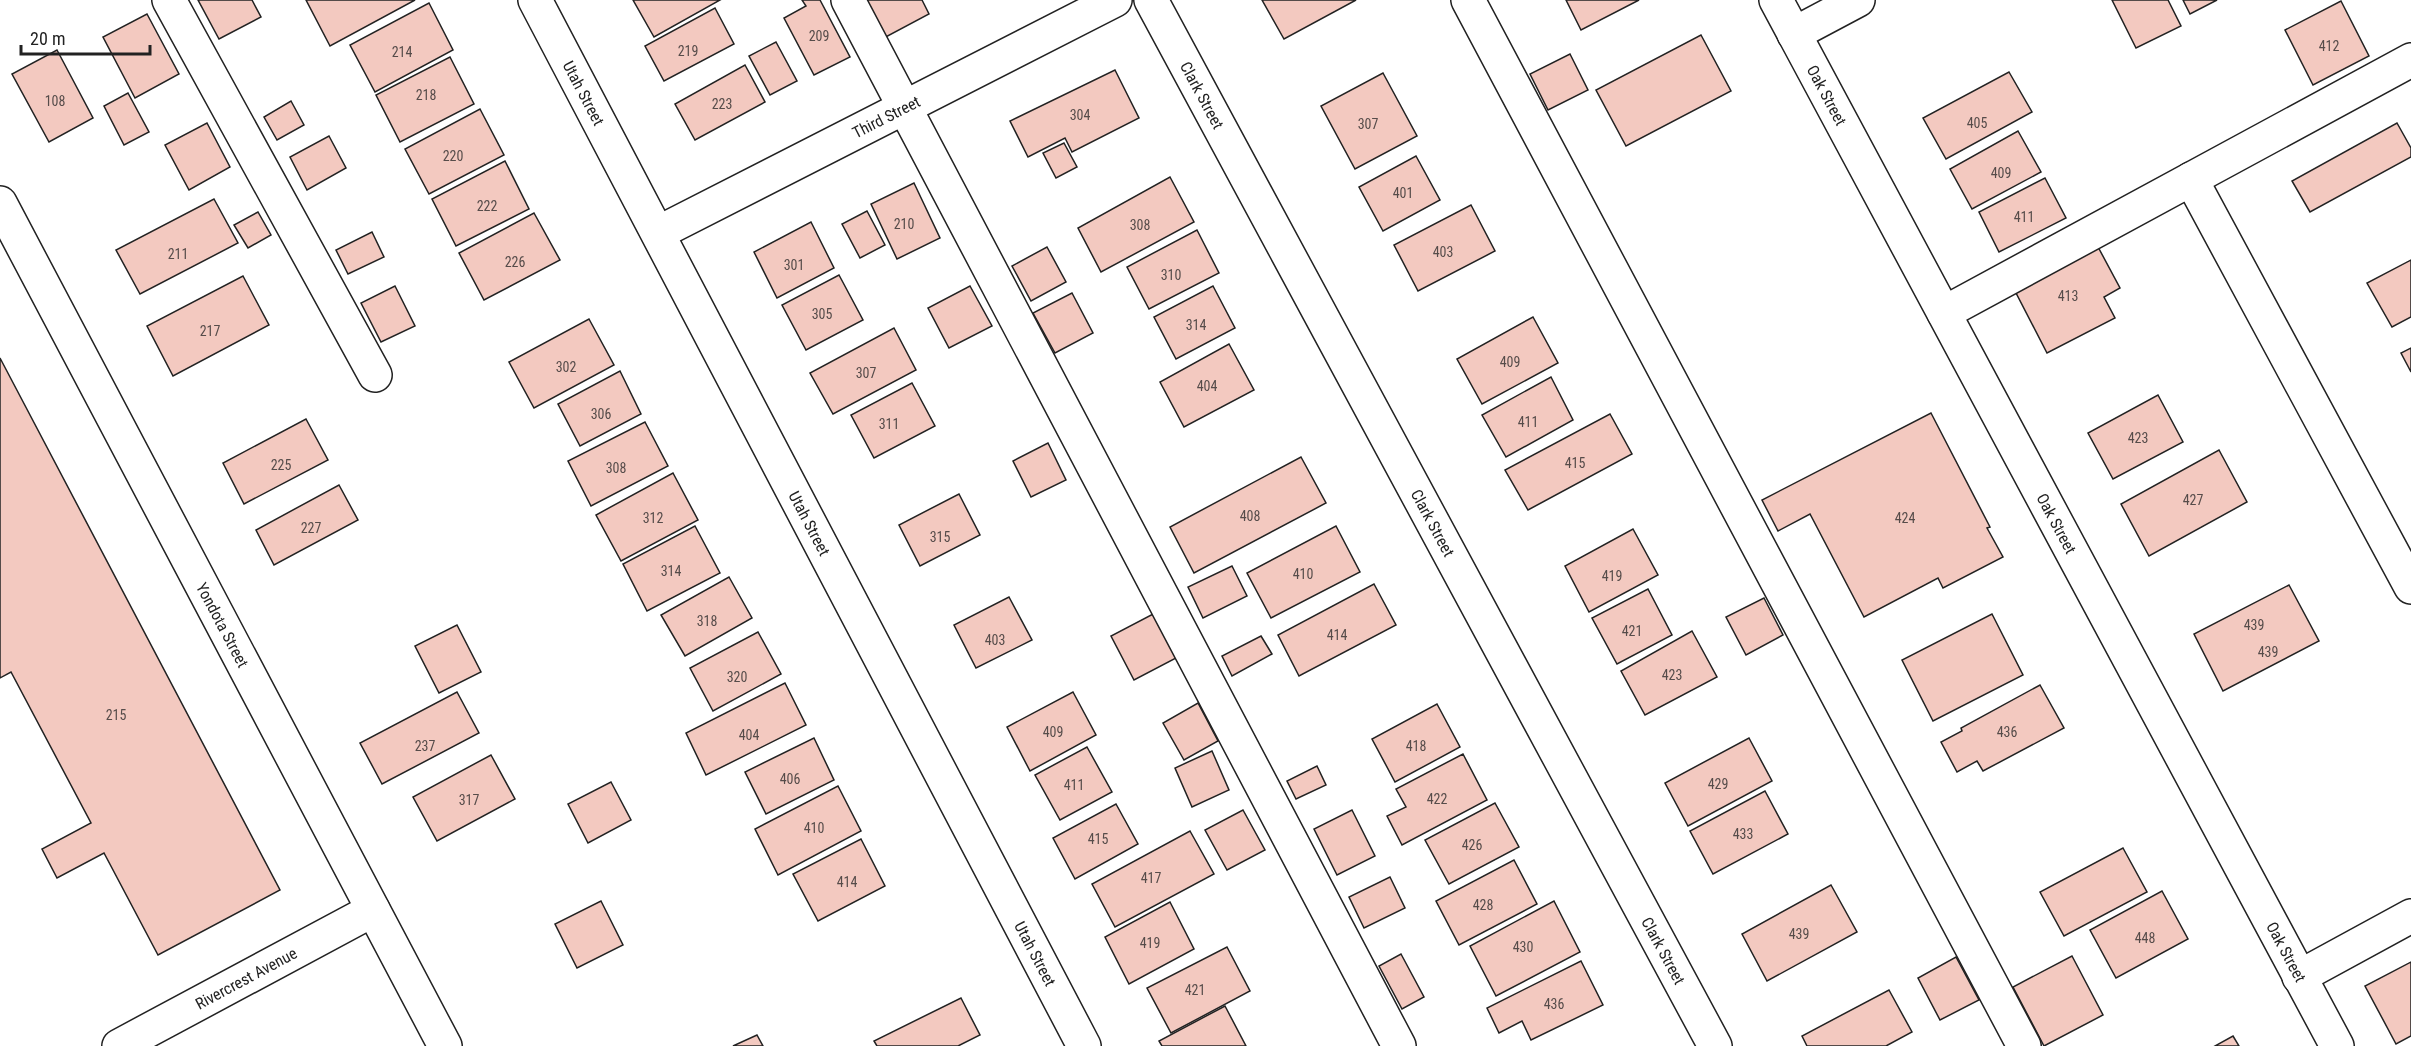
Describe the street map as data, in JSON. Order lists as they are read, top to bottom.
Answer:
{
  "streets": {
    "street": [
      "Utah Street",
      "Clark Street",
      "Oak Street",
      "Third Street",
      "Yondota Street",
      "Rivercrest Avenue"
    ]
  },
  "crossings": [
    ["Utah Street", "Third Street"],
    ["Yondota Street", "Rivercrest Avenue"]
  ],
  "house_numbers": [
    "209",
    "412",
    "219",
    "214",
    "218",
    "108",
    "223",
    "304",
    "405",
    "307",
    "220",
    "409",
    "401",
    "222",
    "411",
    "210",
    "308",
    "403",
    "211",
    "226",
    "301",
    "310",
    "413",
    "305",
    "314",
    "217",
    "409",
    "302",
    "307",
    "404",
    "306",
    "411",
    "311",
    "423",
    "415",
    "225",
    "308",
    "427",
    "408",
    "312",
    "424",
    "227",
    "315",
    "314",
    "410",
    "419",
    "318",
    "439",
    "421",
    "414",
    "403",
    "439",
    "423",
    "320",
    "215",
    "409",
    "436",
    "404",
    "237",
    "418",
    "406",
    "429",
    "411",
    "422",
    "317",
    "410",
    "433",
    "415",
    "426",
    "417",
    "414",
    "428",
    "439",
    "448",
    "419",
    "430",
    "421",
    "436"
  ],
  "scale_bar": "20 m"
}
